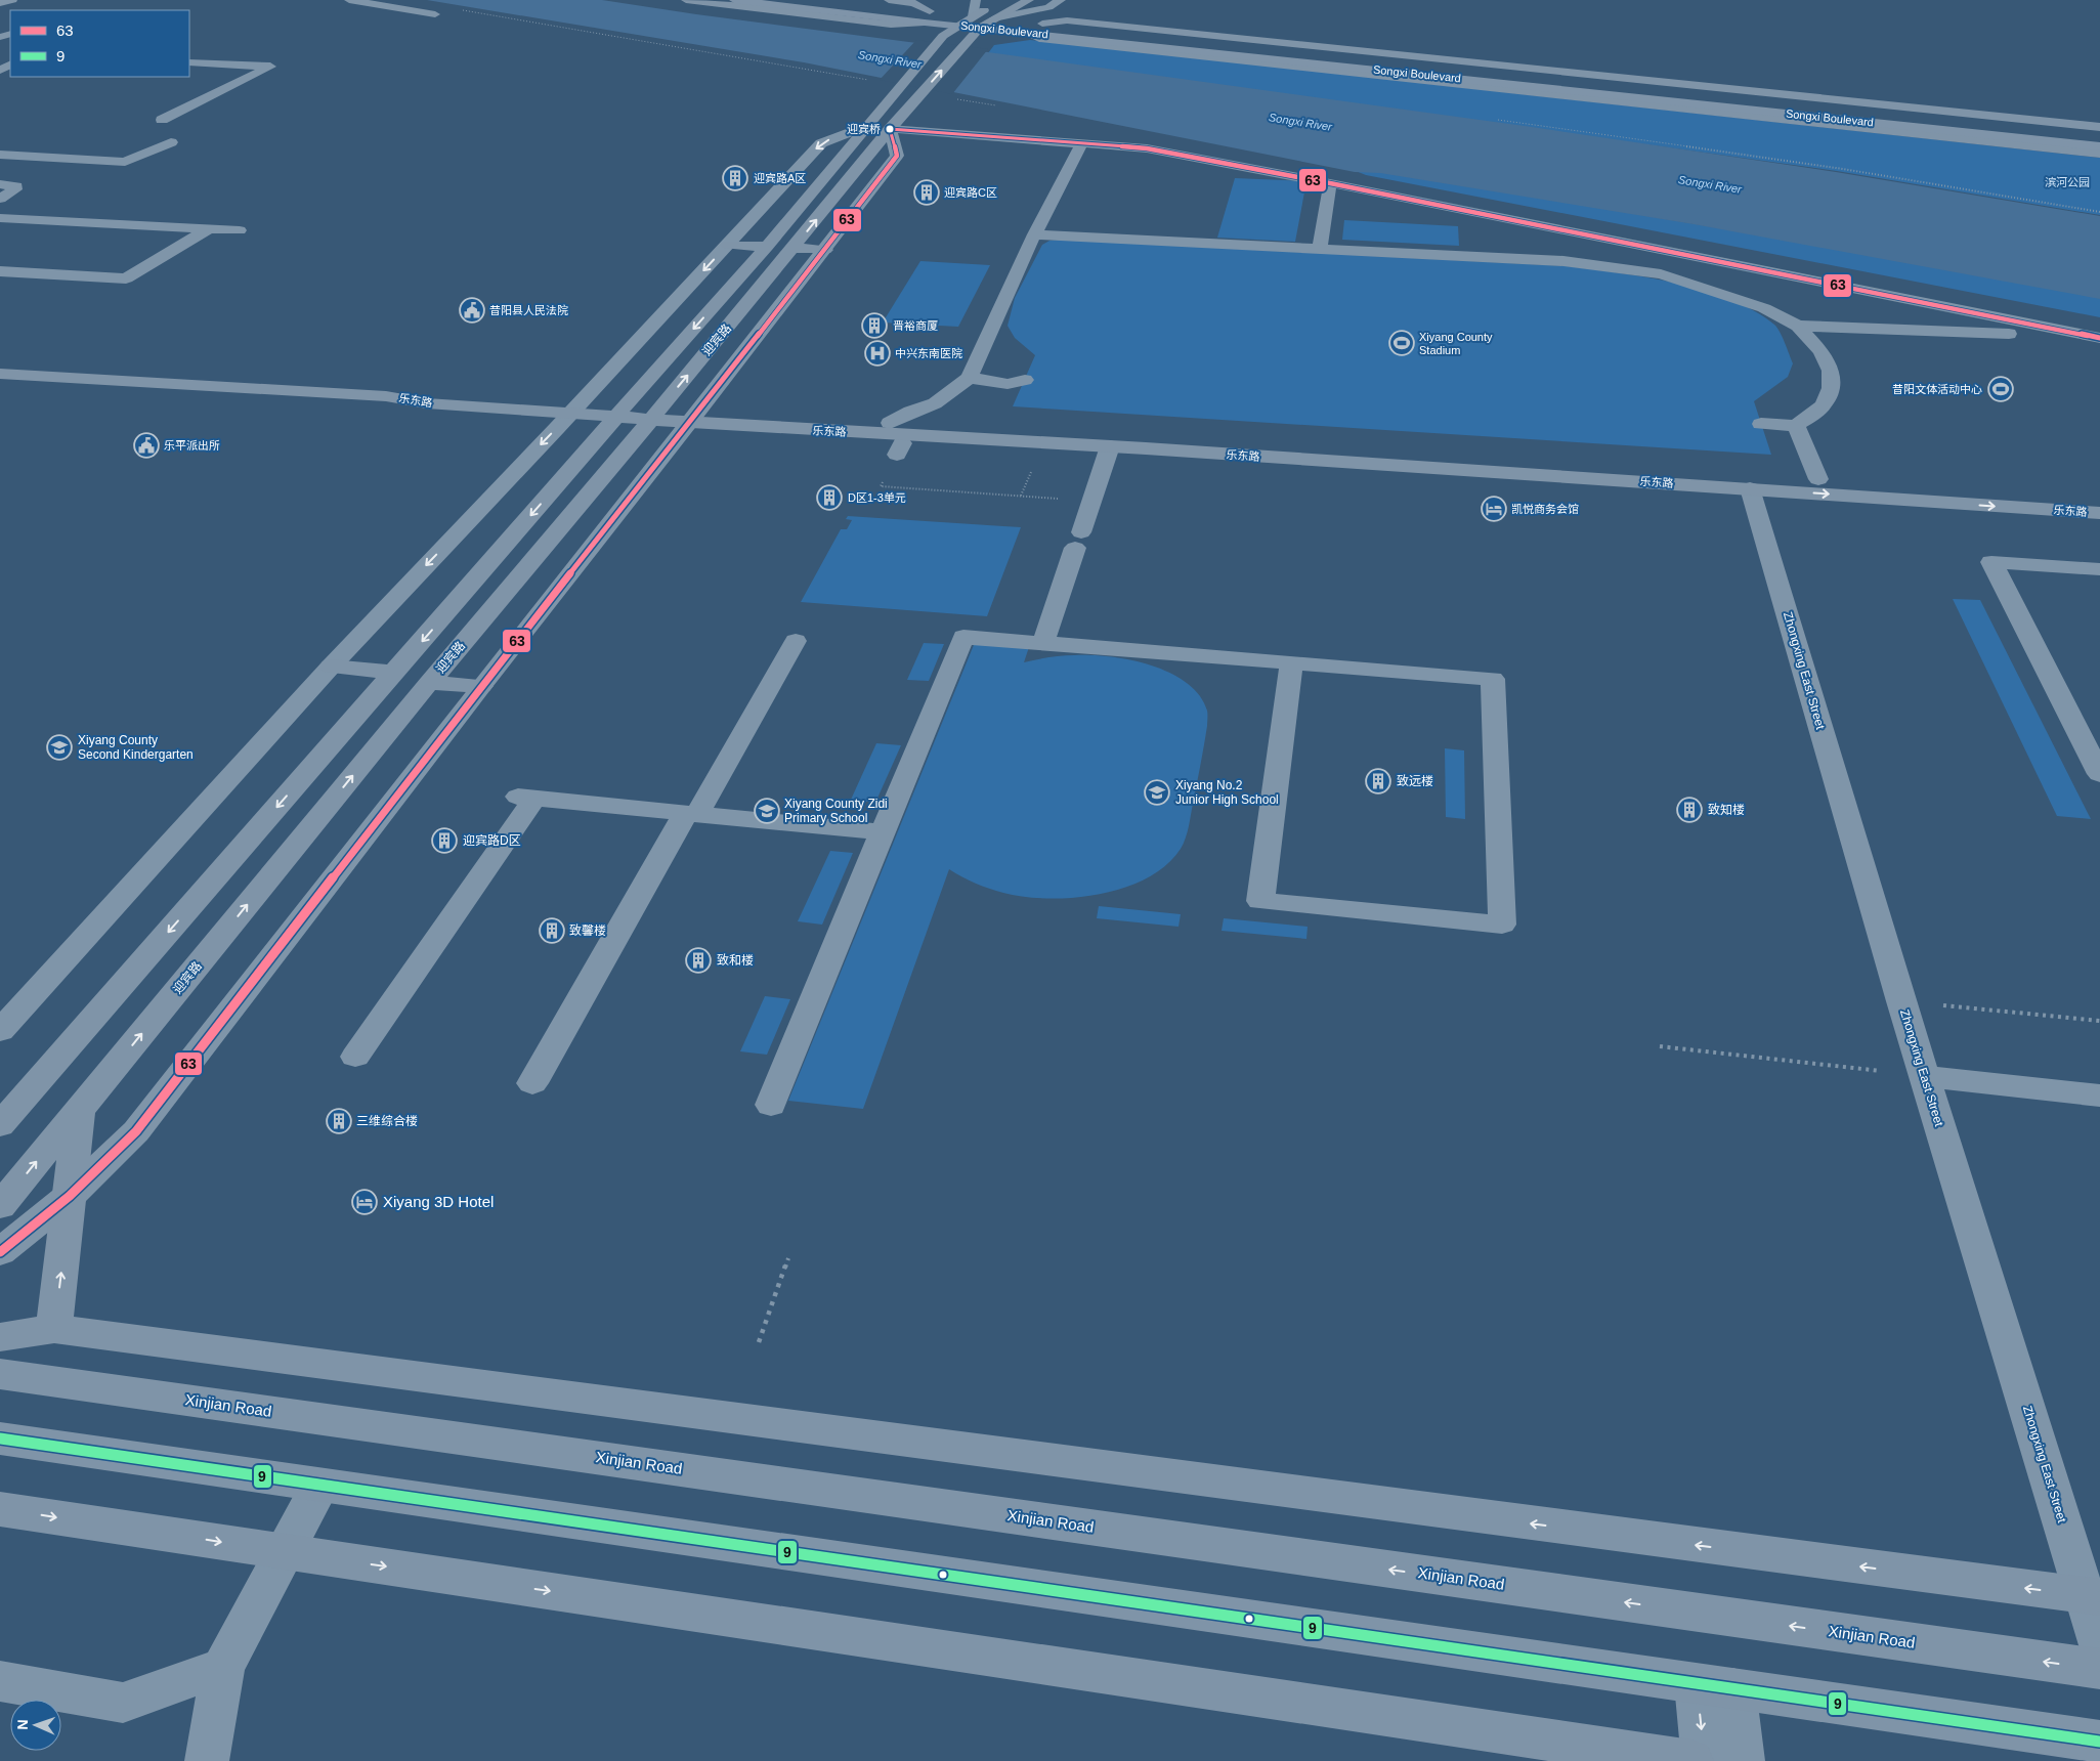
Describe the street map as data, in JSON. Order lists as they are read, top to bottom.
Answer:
{
  "streets": {
    "highway": ["Songxi Boulevard"],
    "main road": ["迎宾路", "乐东路", "Xinjian Road"],
    "street": ["Zhongxing East Street"]
  },
  "crossings": [
    ["迎宾路", "乐东路"],
    ["乐东路", "Zhongxing East Street"]
  ],
  "water": ["Songxi River"],
  "parks": ["滨河公园"],
  "places": {
    "other": ["迎宾桥"],
    "building": [
      "迎宾路A区",
      "迎宾路C区",
      "晋裕商厦",
      "D区1-3单元",
      "致远楼",
      "致知楼",
      "迎宾路D区",
      "致馨楼",
      "致和楼",
      "三维综合楼"
    ],
    "public building": ["昔阳县人民法院", "乐平派出所"],
    "sports": ["Xiyang County Stadium", "昔阳文体活动中心"],
    "hospital": ["中兴东南医院"],
    "hotel": ["凯悦商务会馆", "Xiyang 3D Hotel"],
    "school or university": ["Xiyang County Second Kindergarten", "Xiyang No.2 Junior High School", "Xiyang County Zidi Primary School"]
  },
  "lines": ["transit line 63", "transit line 9"],
  "legend": ["63", "9"],
  "north": "left"
}
